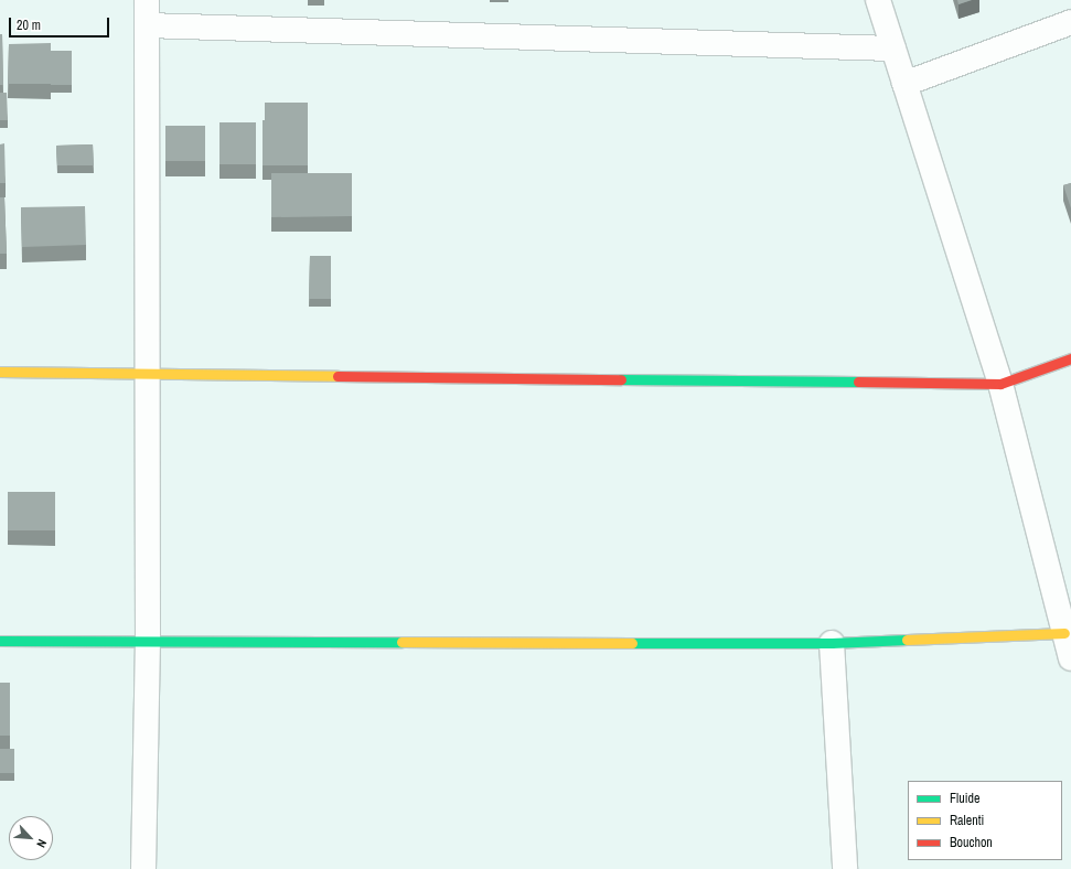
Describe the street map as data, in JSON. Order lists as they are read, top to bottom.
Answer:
{
  "legend": ["Fluide", "Ralenti", "Bouchon"],
  "scale_bar": "20 m",
  "north": "bottom right"
}
